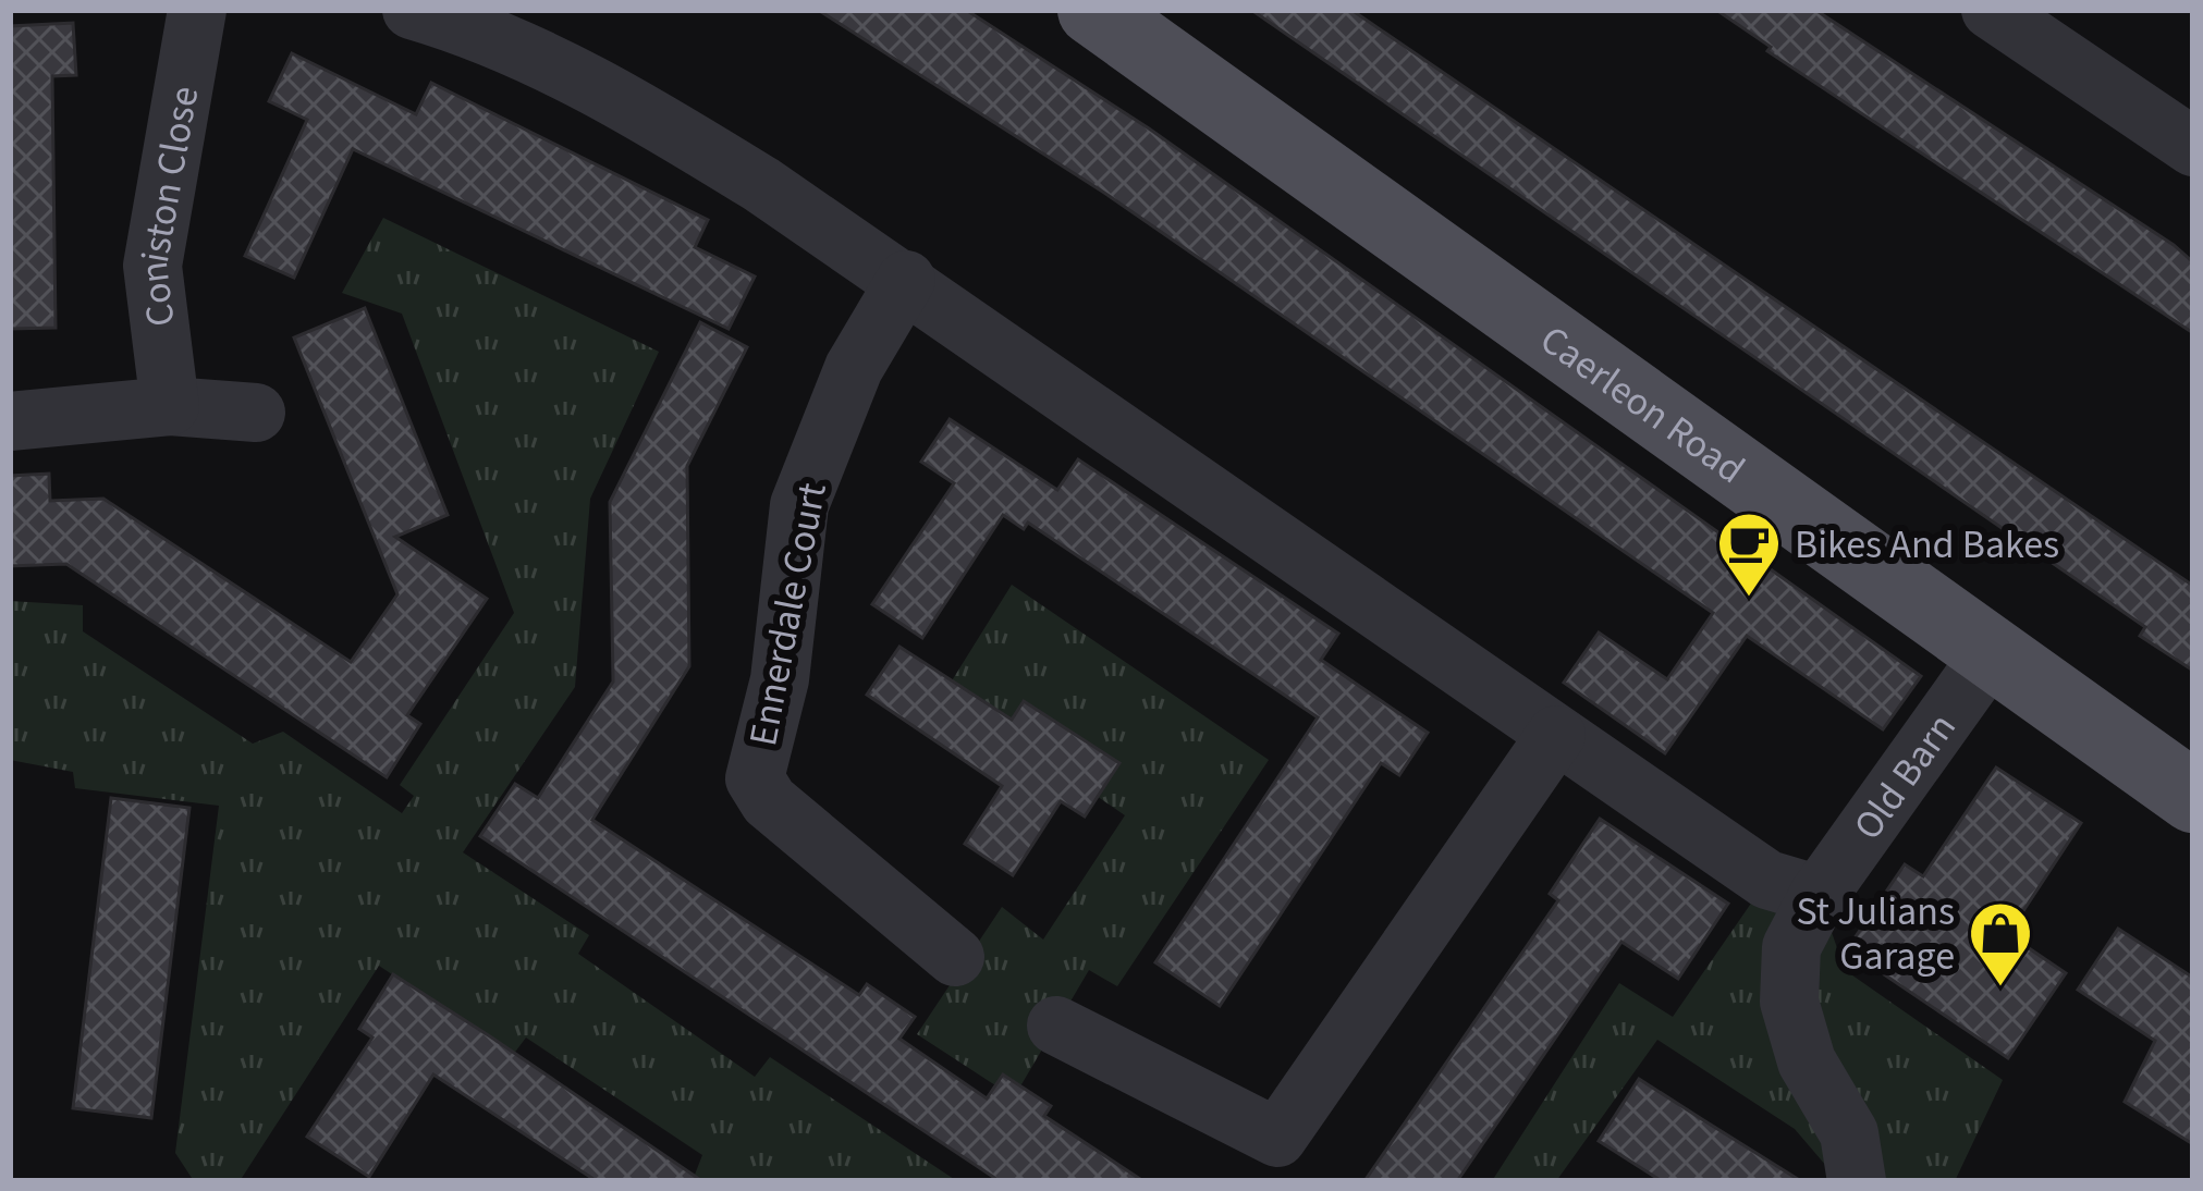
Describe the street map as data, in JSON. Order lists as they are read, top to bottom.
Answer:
{
  "streets": {
    "main road": ["Caerleon Road"],
    "street": ["Coniston Close", "Ennerdale Court", "Old Barn"]
  },
  "crossings": [
    ["Caerleon Road", "Old Barn"]
  ],
  "places": {
    "cafe": ["Bikes And Bakes"],
    "shop": ["St Julians Garage"]
  }
}
